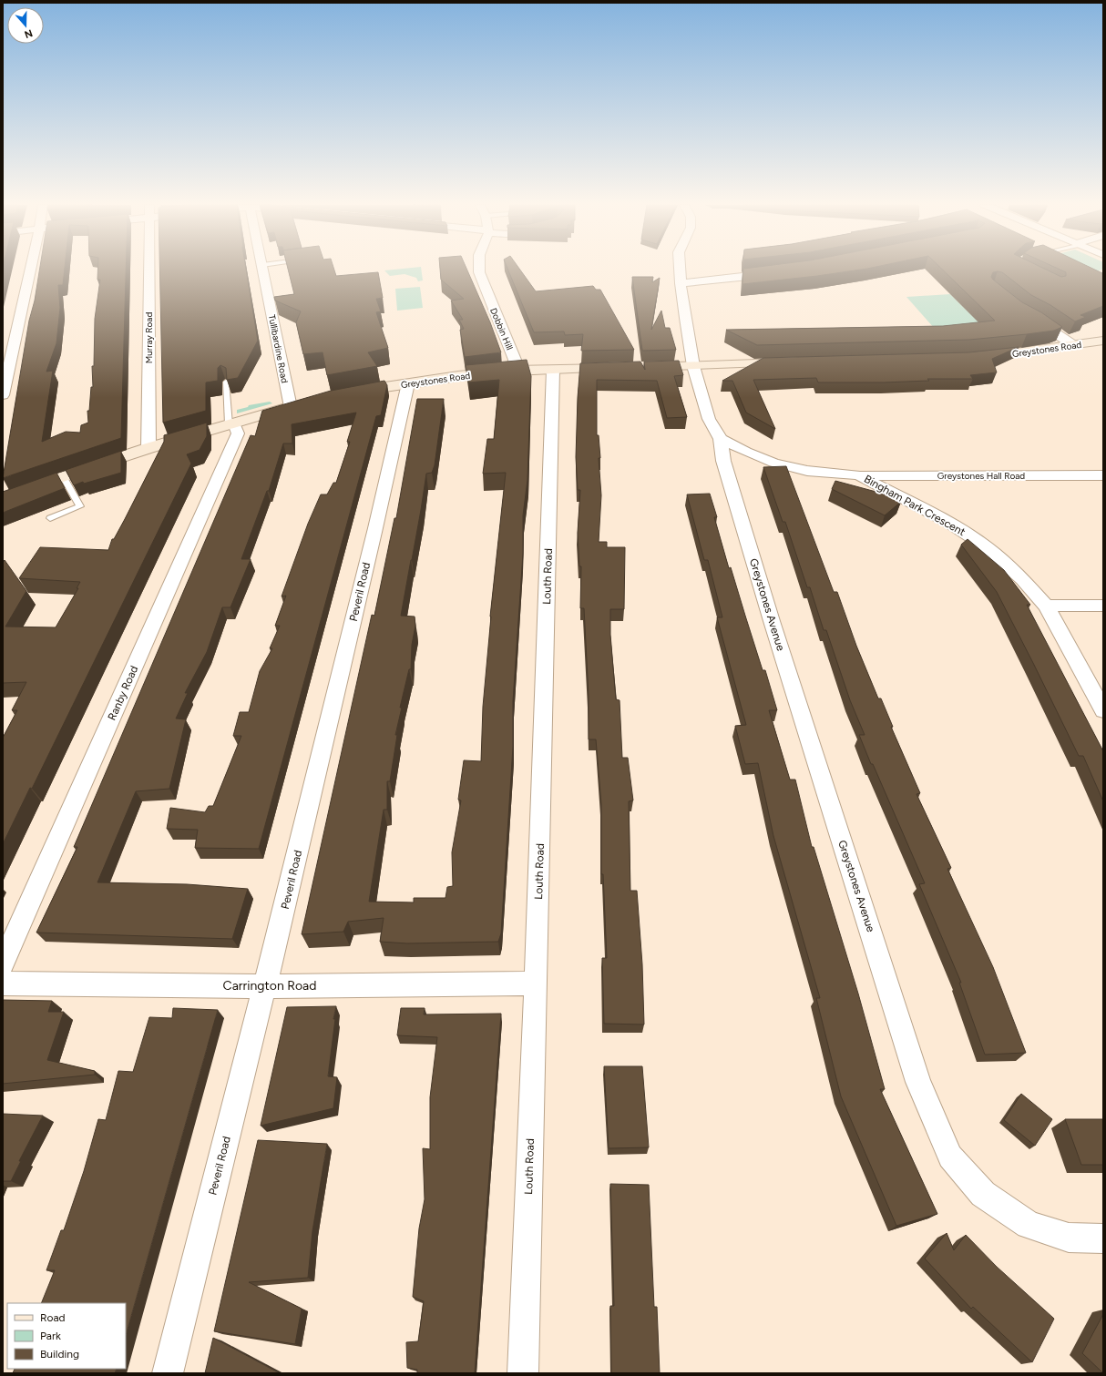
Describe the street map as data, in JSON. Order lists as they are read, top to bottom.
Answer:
{
  "streets": {
    "street": [
      "Dobbin Hill",
      "Murray Road",
      "Tullibardine Road",
      "Greystones Road",
      "Greystones Hall Road",
      "Bingham Park Crescent",
      "Louth Road",
      "Peveril Road",
      "Greystones Avenue",
      "Ranby Road",
      "Carrington Road"
    ]
  },
  "crossings": [
    ["Dobbin Hill", "Greystones Road"],
    ["Greystones Road", "Louth Road"],
    ["Greystones Road", "Peveril Road"],
    ["Greystones Hall Road", "Bingham Park Crescent"],
    ["Bingham Park Crescent", "Greystones Avenue"],
    ["Louth Road", "Carrington Road"],
    ["Peveril Road", "Carrington Road"]
  ],
  "legend": ["Road", "Park", "Building"],
  "north": "bottom"
}
